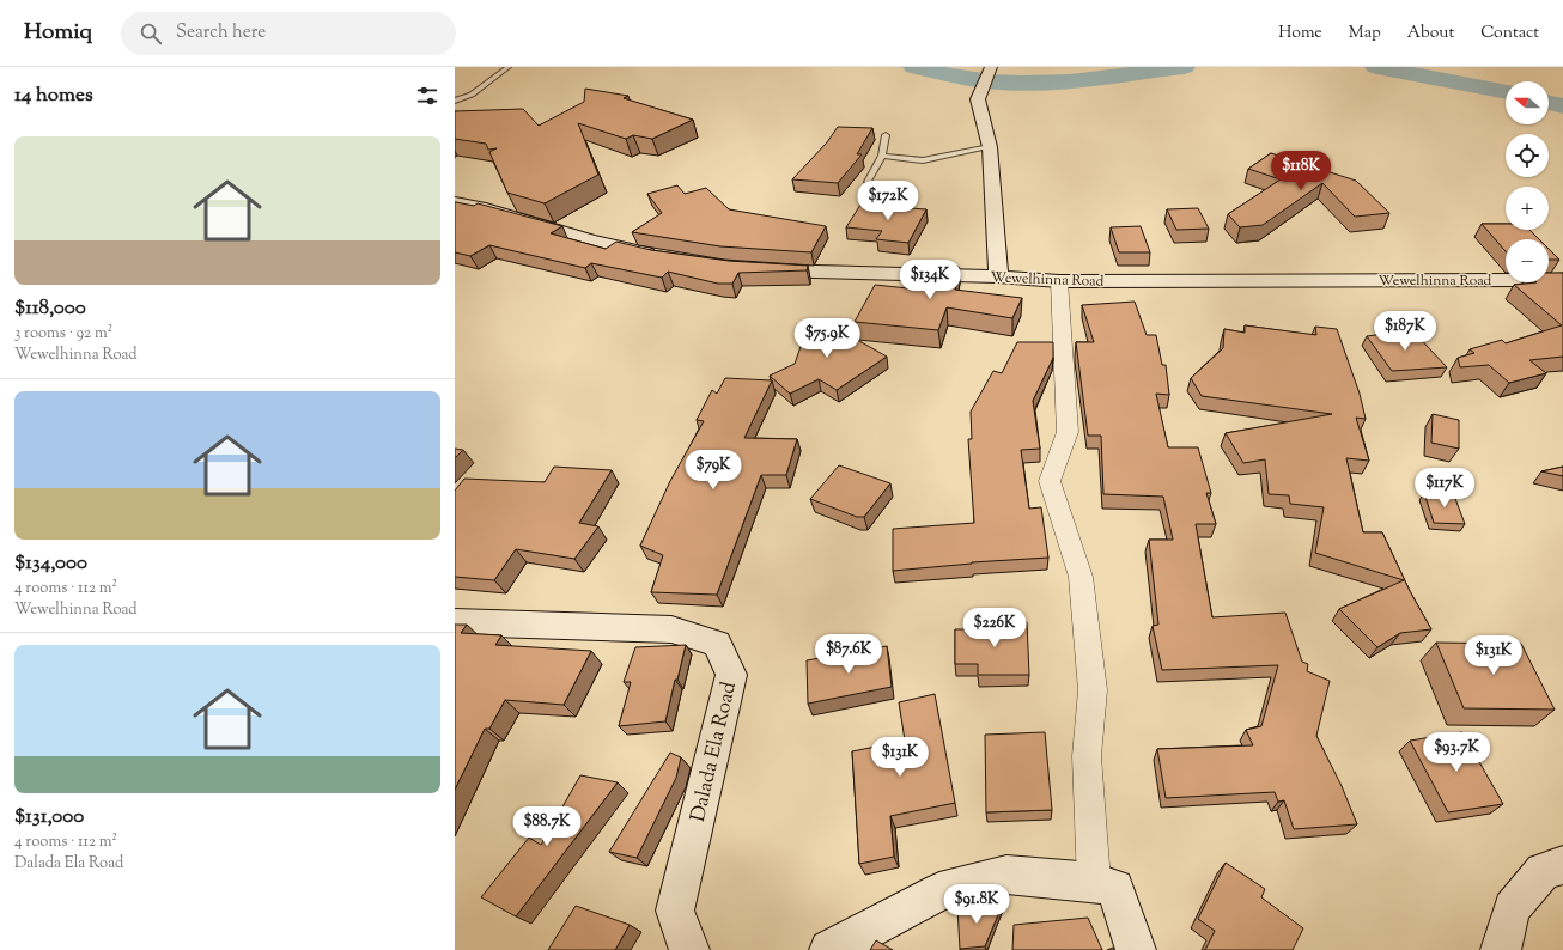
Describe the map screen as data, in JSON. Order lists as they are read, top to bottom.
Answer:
{
  "streets": {
    "street": ["Wewelhinna Road", "Dalada Ela Road"]
  },
  "north": "left",
  "page": {
    "header": "Homiq",
    "search": "Search here",
    "nav": [
      "Home",
      "Map",
      "About",
      "Contact"
    ],
    "heading": "14 homes",
    "map_buttons": ["+", "−"],
    "list": [
      {
        "name": "$118,000",
        "note": "3 rooms · 92 m² · Wewelhinna Road"
      },
      {
        "name": "$134,000",
        "note": "4 rooms · 112 m² · Wewelhinna Road"
      },
      {
        "name": "$131,000",
        "note": "4 rooms · 112 m² · Dalada Ela Road"
      }
    ],
    "price": [
      "$118K",
      "$172K",
      "$134K",
      "$187K",
      "$75.9K",
      "$79K",
      "$117K",
      "$226K",
      "$87.6K",
      "$131K",
      "$93.7K",
      "$131K",
      "$88.7K",
      "$91.8K"
    ]
  }
}
